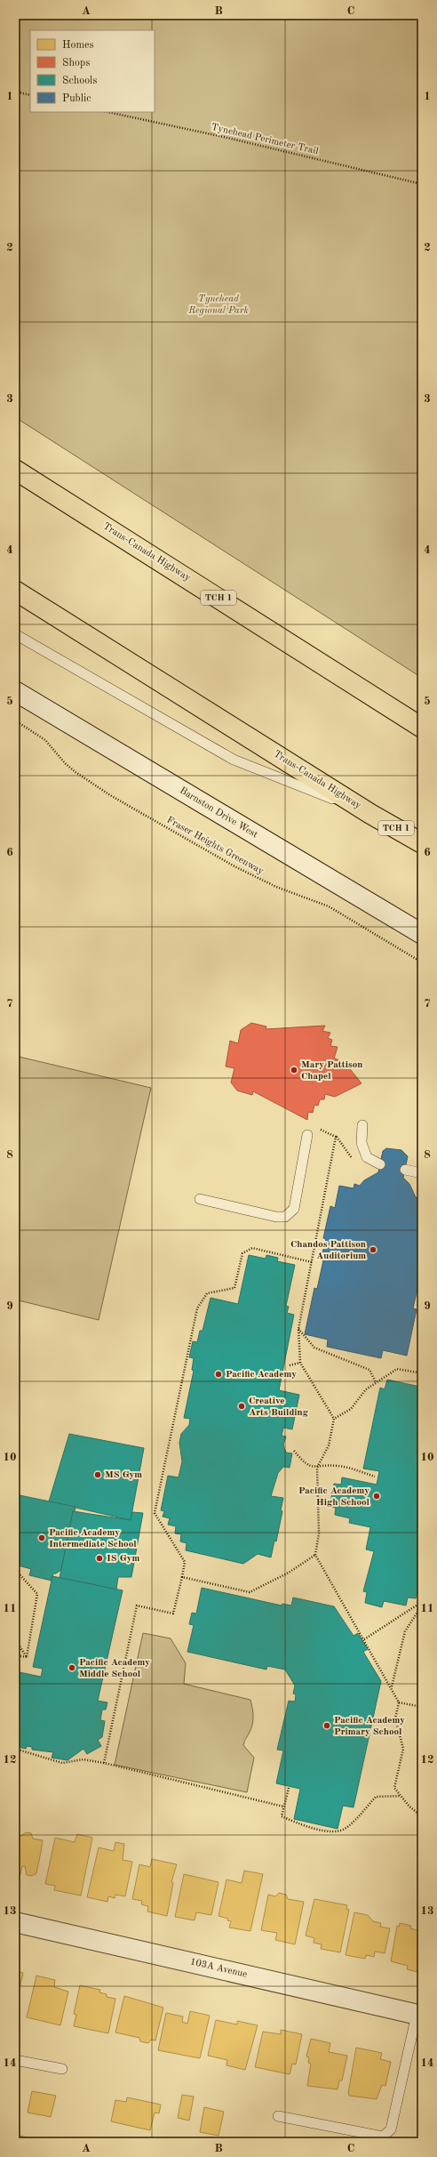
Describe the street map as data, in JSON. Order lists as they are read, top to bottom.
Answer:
{
  "streets": {
    "highway": ["Trans-Canada Highway", "TCH 1"],
    "street": ["Barnston Drive West", "103A Avenue"],
    "path": ["Tynehead Perimeter Trail", "Fraser Heights Greenway"]
  },
  "parks": ["Tynehead Regional Park"],
  "places": [
    "Mary Pattison Chapel",
    "Chandos Pattison Auditorium",
    "Pacific Academy",
    "Creative Arts Building",
    "MS Gym",
    "Pacific Academy High School",
    "Pacific Academy Intermediate School",
    "IS Gym",
    "Pacific Academy Middle School",
    "Pacific Academy Primary School"
  ],
  "legend": [
    "Homes",
    "Shops",
    "Schools",
    "Public"
  ],
  "grid": {
    "columns": ["A", "B", "C"],
    "rows": [
      "1",
      "2",
      "3",
      "4",
      "5",
      "6",
      "7",
      "8",
      "9",
      "10",
      "11",
      "12",
      "13",
      "14"
    ]
  }
}
